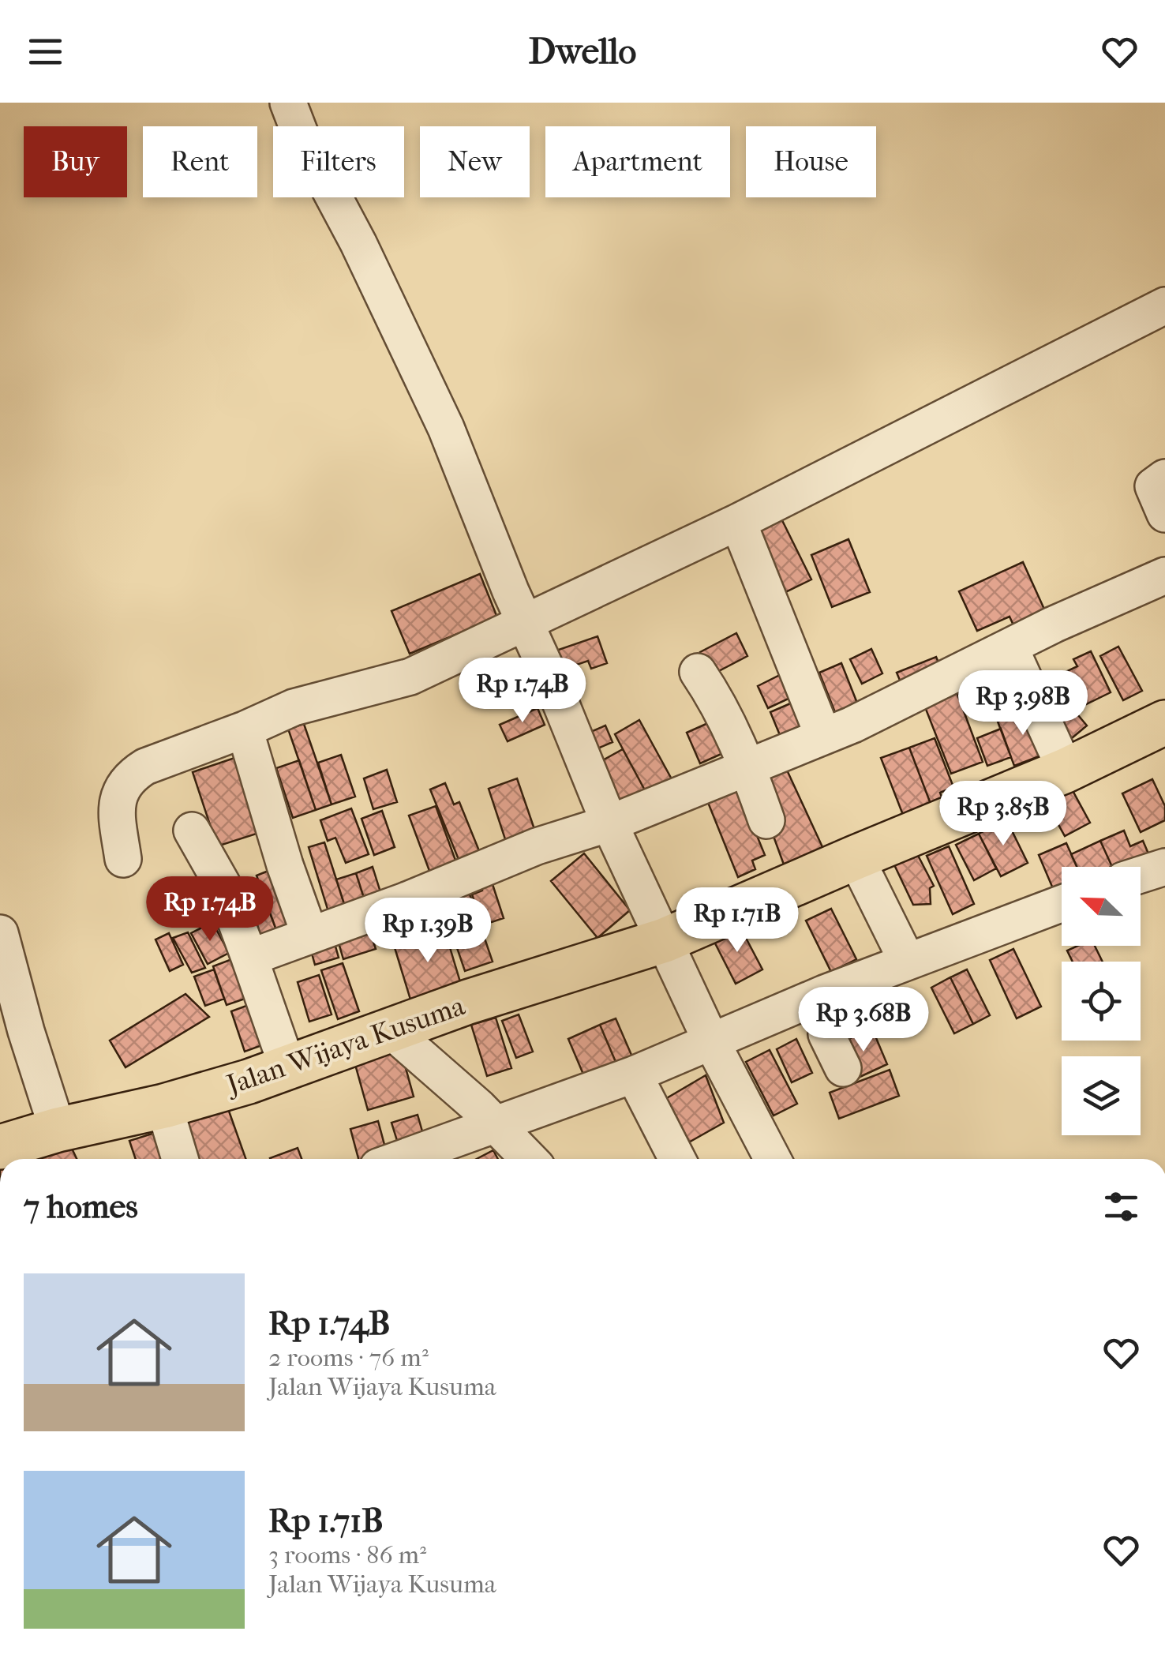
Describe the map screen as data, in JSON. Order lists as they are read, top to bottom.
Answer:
{
  "streets": {
    "main road": ["Jalan Wijaya Kusuma"]
  },
  "north": "top left",
  "page": {
    "header": "Dwello",
    "chip": [
      "Buy",
      "Rent",
      "Filters",
      "New",
      "Apartment",
      "House"
    ],
    "price": [
      "Rp 1.74B",
      "Rp 3.98B",
      "Rp 3.85B",
      "Rp 1.74B",
      "Rp 1.71B",
      "Rp 1.39B",
      "Rp 3.68B"
    ],
    "heading": "7 homes",
    "list": [
      {
        "name": "Rp 1.74B",
        "note": "2 rooms · 76 m² · Jalan Wijaya Kusuma"
      },
      {
        "name": "Rp 1.71B",
        "note": "3 rooms · 86 m² · Jalan Wijaya Kusuma"
      }
    ]
  }
}
